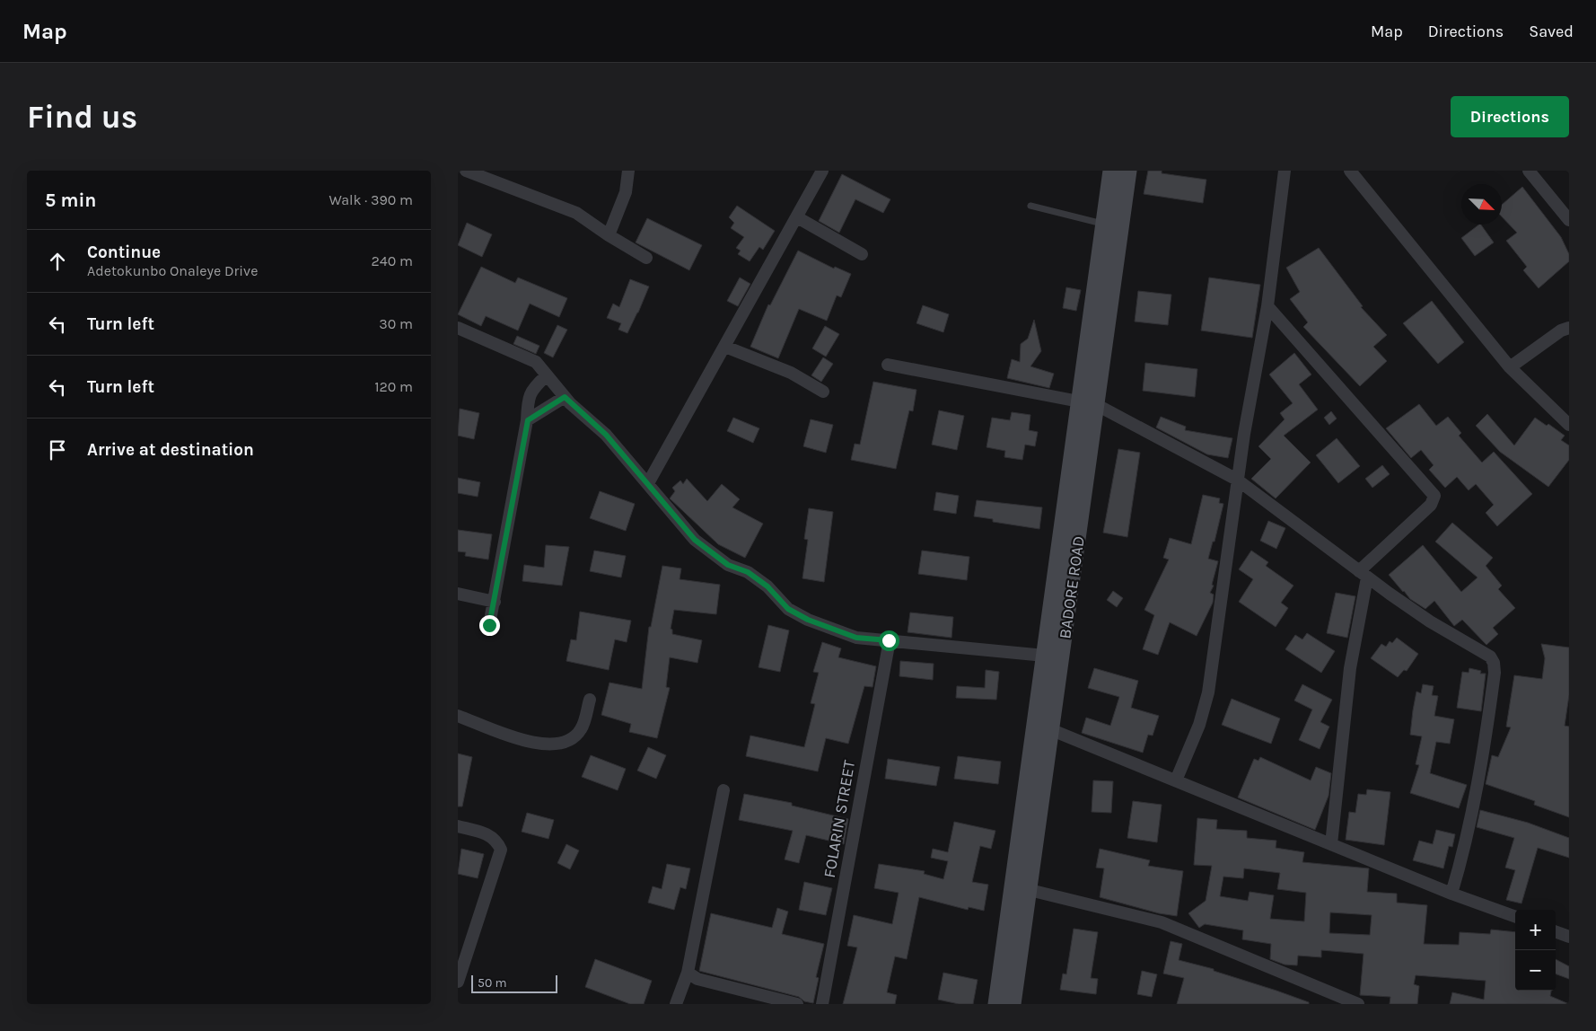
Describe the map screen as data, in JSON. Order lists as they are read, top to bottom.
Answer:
{
  "streets": {
    "main road": ["BADORE ROAD"],
    "street": ["FOLARIN STREET"]
  },
  "scale_bar": "50 m",
  "north": "bottom right",
  "page": {
    "header": "Map",
    "nav": ["Map", "Directions", "Saved"],
    "buttons": "Directions",
    "title": "Find us",
    "heading": ["5 min", "Walk · 390 m"],
    "list": [
      ["Continue", "Adetokunbo Onaleye Drive", "240 m"],
      ["Turn left", "30 m"],
      ["Turn left", "120 m"],
      "Arrive at destination"
    ],
    "map_buttons": ["+", "−"],
    "scale": "50 m"
  }
}
